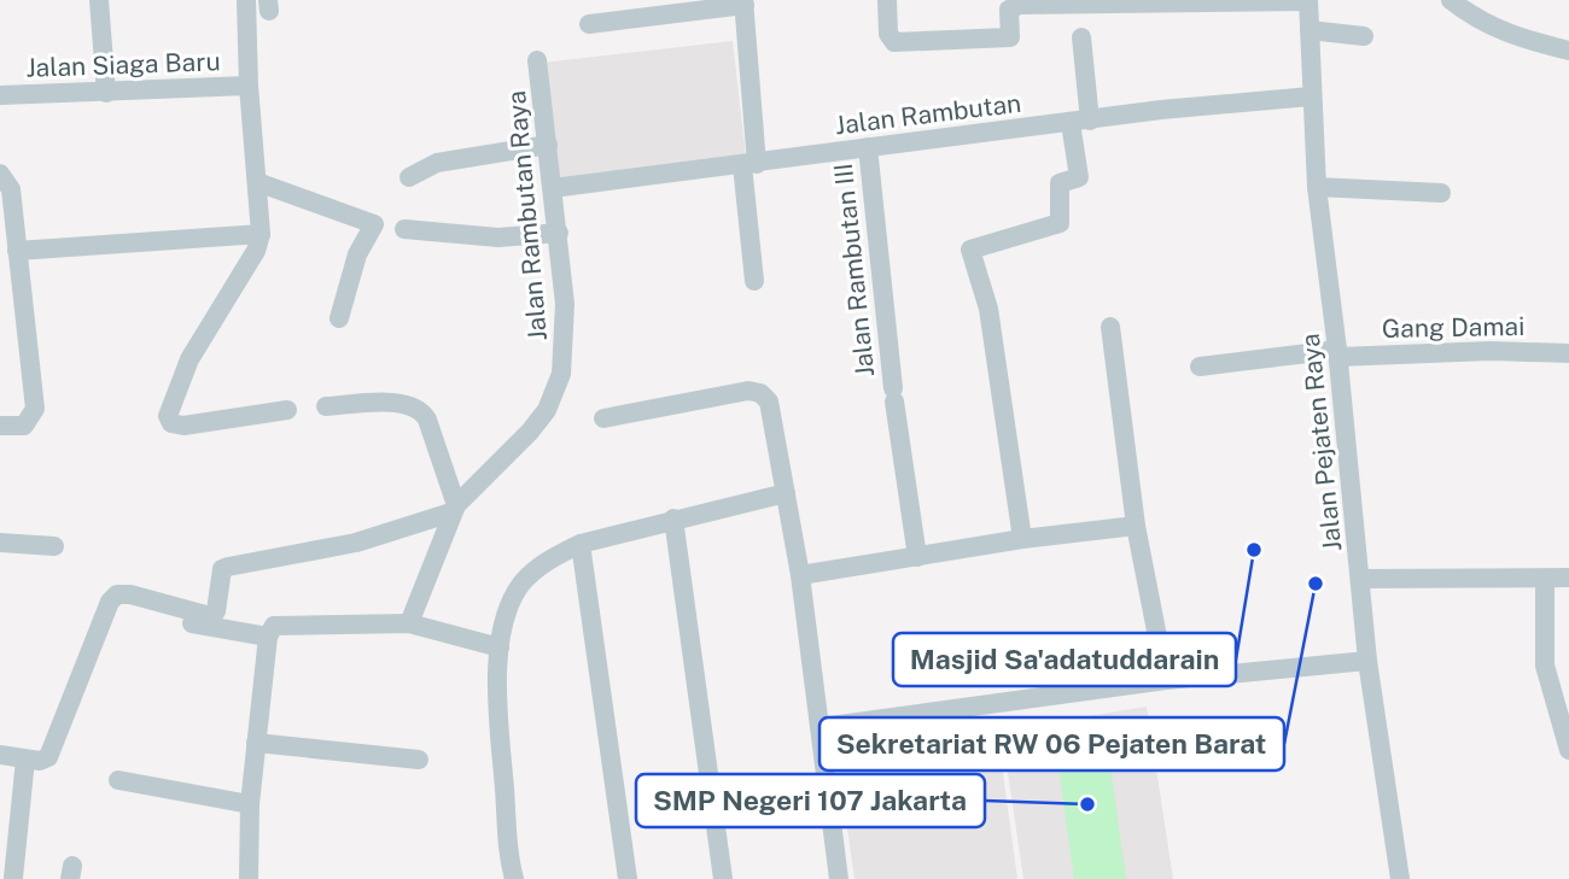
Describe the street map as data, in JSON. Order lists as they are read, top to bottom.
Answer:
{
  "streets": {
    "street": [
      "Jalan Siaga Baru",
      "Jalan Rambutan",
      "Jalan Rambutan Raya",
      "Jalan Rambutan III",
      "Gang Damai",
      "Jalan Pejaten Raya"
    ]
  },
  "crossings": [
    ["Jalan Rambutan", "Jalan Rambutan Raya"],
    ["Jalan Rambutan", "Jalan Rambutan III"],
    ["Jalan Rambutan", "Jalan Pejaten Raya"],
    ["Gang Damai", "Jalan Pejaten Raya"]
  ],
  "places": ["Masjid Sa'adatuddarain", "Sekretariat RW 06 Pejaten Barat", "SMP Negeri 107 Jakarta"]
}
